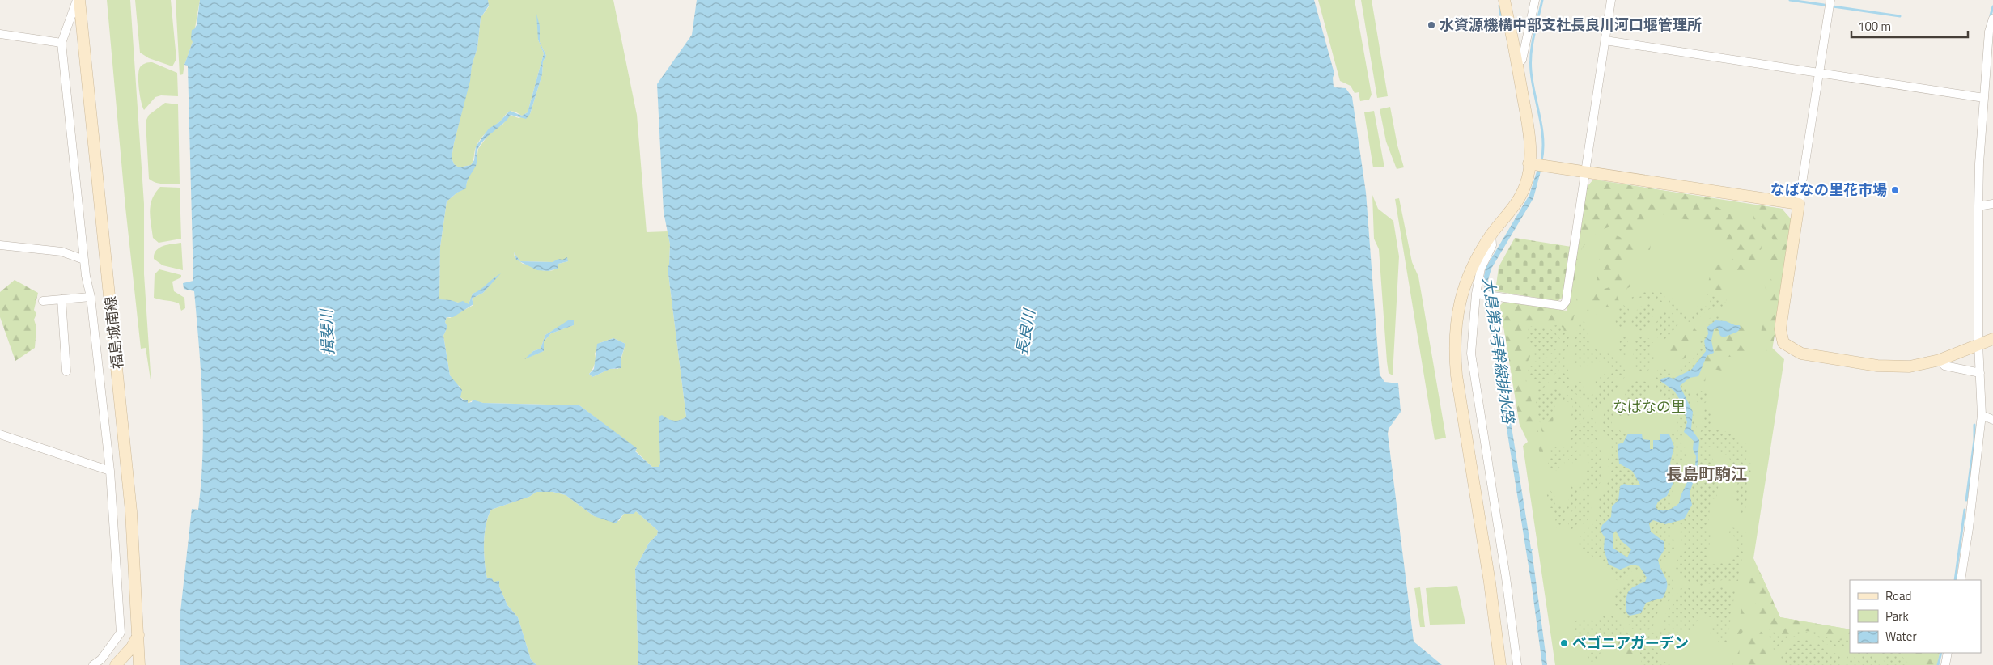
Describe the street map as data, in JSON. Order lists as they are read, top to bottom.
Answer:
{
  "streets": {
    "street": ["福島城南線"]
  },
  "districts": ["長島町駒江"],
  "water": ["揖斐川", "長良川", "大島第3号幹線排水路"],
  "parks": ["なばなの里"],
  "places": ["水資源機構中部支社長良川河口堰管理所", "なばなの里花市場", "ベゴニアガーデン"],
  "legend": ["Road", "Park", "Water"],
  "scale_bar": "100 m"
}
